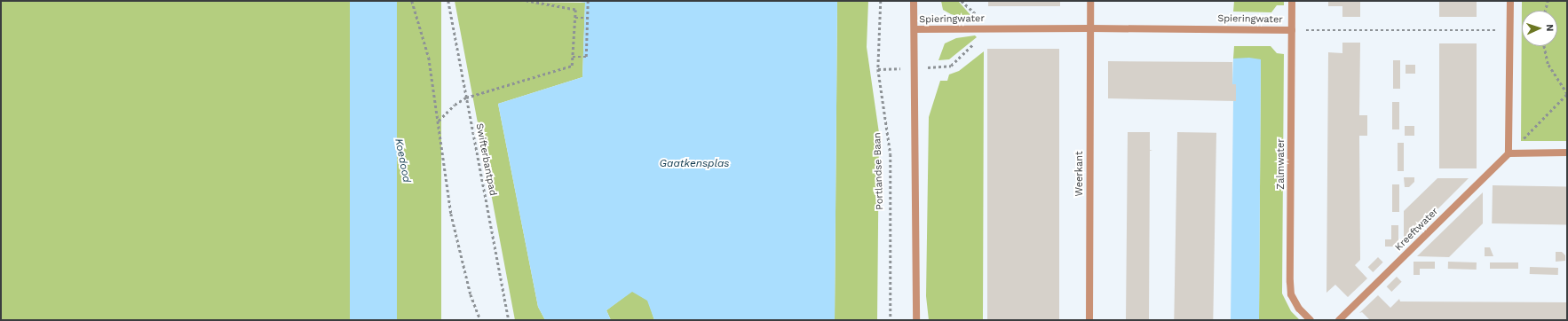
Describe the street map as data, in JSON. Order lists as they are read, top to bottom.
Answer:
{
  "streets": {
    "street": [
      "Spieringwater",
      "Zalmwater",
      "Weerkant",
      "Kreeftwater"
    ],
    "path": ["Swifterbantpad", "Portlandse Baan"]
  },
  "crossings": [
    ["Spieringwater", "Zalmwater"],
    ["Spieringwater", "Portlandse Baan"],
    ["Spieringwater", "Weerkant"]
  ],
  "water": ["Koedood", "Gaatkensplas"],
  "north": "right"
}
